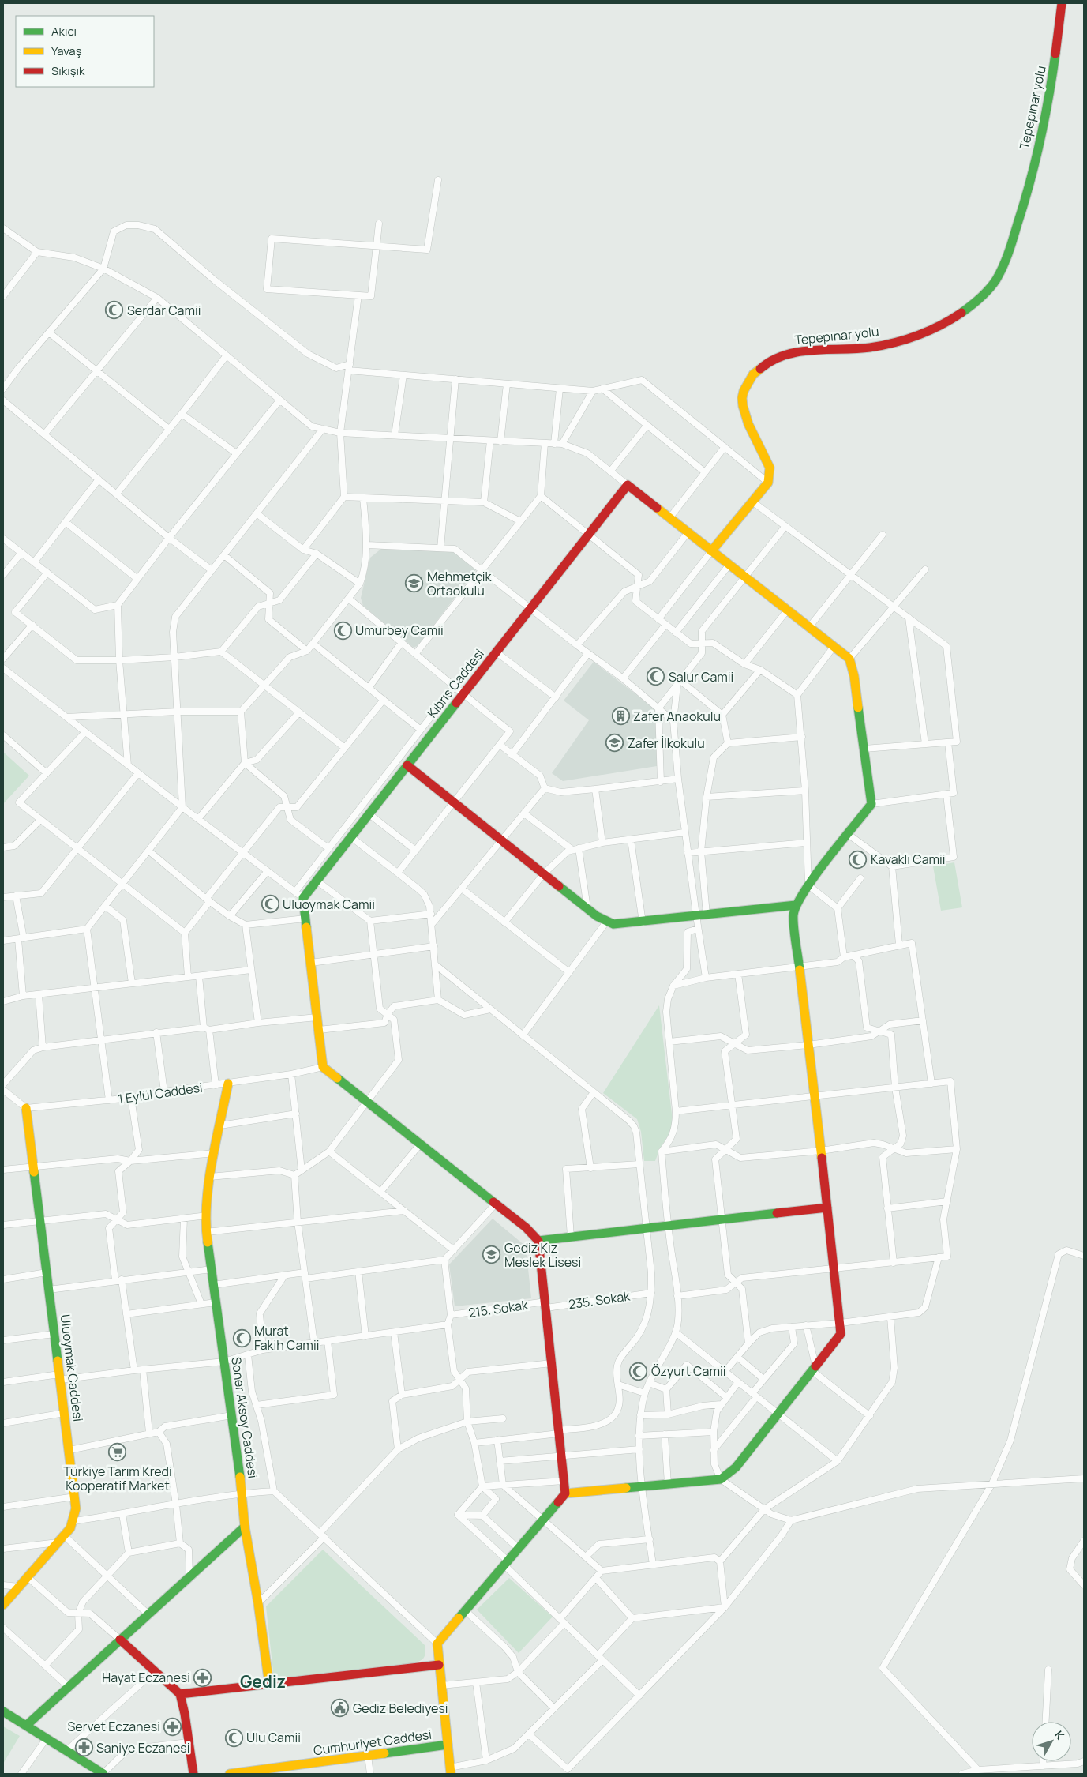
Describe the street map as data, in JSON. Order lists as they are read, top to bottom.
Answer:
{
  "streets": {
    "street": [
      "Tepepınar yolu",
      "Kıbrıs Caddesi",
      "1 Eylül Caddesi",
      "235. Sokak",
      "215. Sokak",
      "Uluoymak Caddesi",
      "Soner Aksoy Caddesi",
      "Cumhuriyet Caddesi"
    ]
  },
  "crossings": [
    ["1 Eylül Caddesi", "Uluoymak Caddesi"],
    ["1 Eylül Caddesi", "Soner Aksoy Caddesi"],
    ["235. Sokak", "215. Sokak"]
  ],
  "districts": ["Gediz"],
  "places": {
    "mosque": [
      "Serdar Camii",
      "Umurbey Camii",
      "Salur Camii",
      "Kavaklı Camii",
      "Uluoymak Camii",
      "Murat Fakih Camii",
      "Özyurt Camii",
      "Ulu Camii"
    ],
    "school or university": ["Mehmetçik Ortaokulu", "Zafer İlkokulu", "Gediz Kız Meslek Lisesi"],
    "building": ["Zafer Anaokulu"],
    "supermarket": ["Türkiye Tarım Kredi Kooperatif Market"],
    "pharmacy": ["Hayat Eczanesi", "Servet Eczanesi", "Saniye Eczanesi"],
    "public building": ["Gediz Belediyesi"]
  },
  "legend": ["Akıcı", "Yavaş", "Sıkışık"],
  "north": "top right"
}
